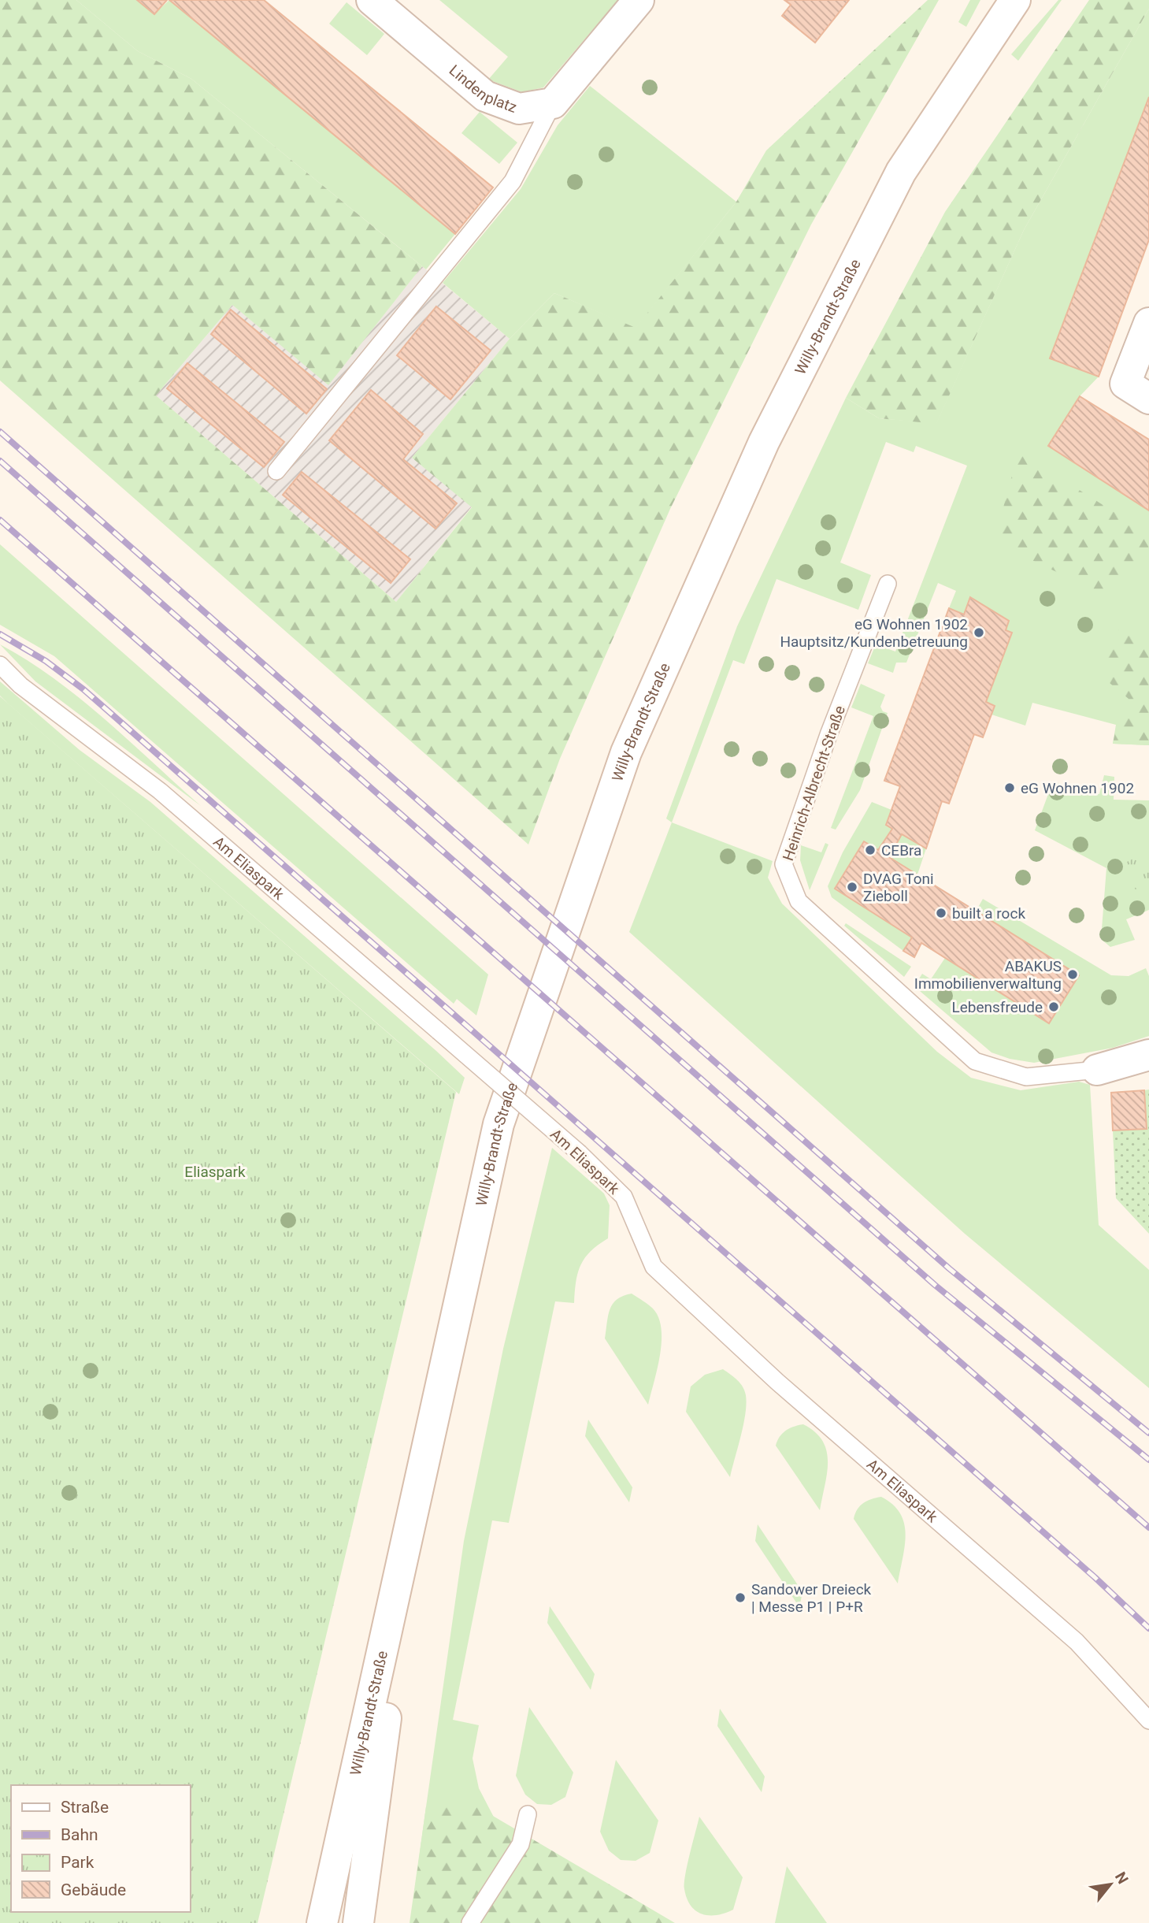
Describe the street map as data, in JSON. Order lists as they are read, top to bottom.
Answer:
{
  "streets": {
    "main road": ["Lindenplatz", "Willy-Brandt-Straße", "Heinrich-Albrecht-Straße"],
    "lane": ["Am Eliaspark"]
  },
  "parks": ["Eliaspark"],
  "places": [
    "eG Wohnen 1902 Hauptsitz/Kundenbetreuung",
    "eG Wohnen 1902",
    "CEBra",
    "DVAG Toni Zieboll",
    "built a rock",
    "ABAKUS Immobilienverwaltung",
    "Lebensfreude",
    "Sandower Dreieck | Messe P1 | P+R"
  ],
  "legend": [
    "Straße",
    "Bahn",
    "Park",
    "Gebäude"
  ],
  "north": "top right"
}
